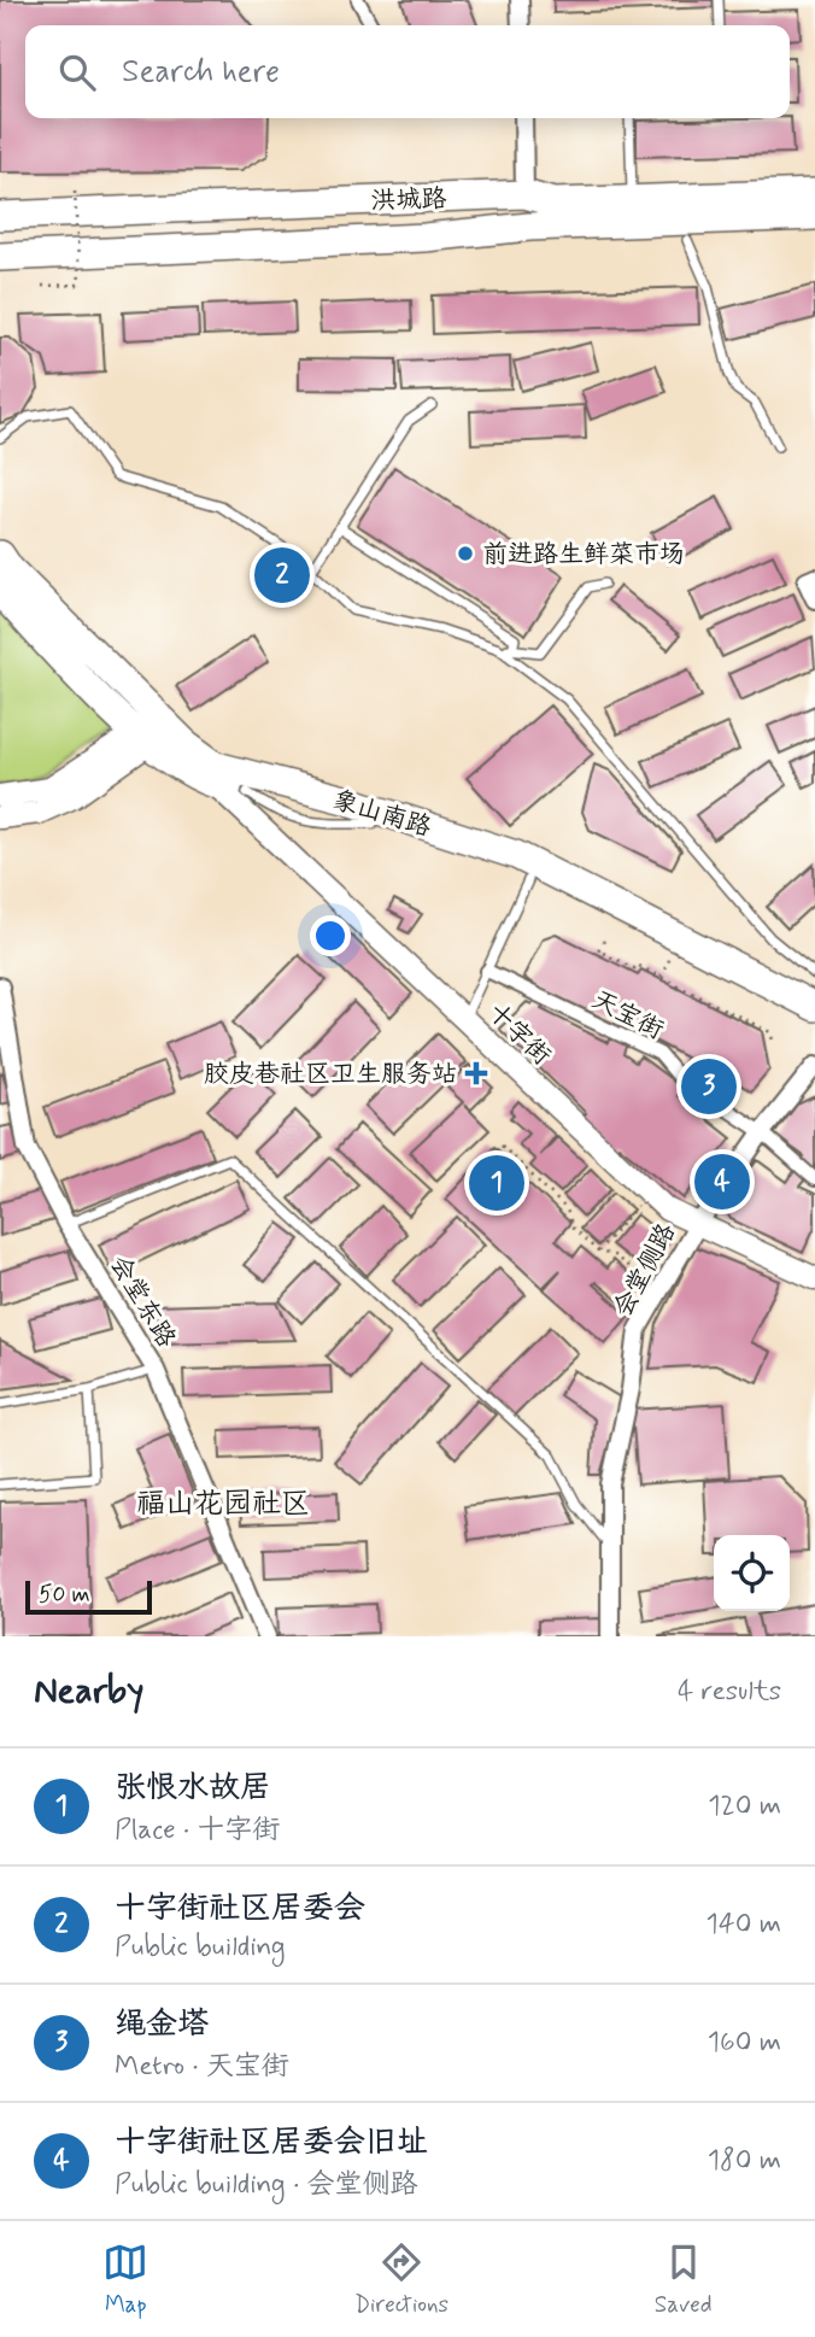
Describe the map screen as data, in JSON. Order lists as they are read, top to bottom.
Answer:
{
  "streets": {
    "main road": ["洪城路", "象山南路"],
    "street": [
      "天宝街",
      "十字街",
      "会堂侧路",
      "会堂东路"
    ]
  },
  "crossings": [
    ["象山南路", "十字街"],
    ["天宝街", "会堂侧路"],
    ["十字街", "会堂侧路"]
  ],
  "districts": ["福山花园社区"],
  "places": {
    "other": ["前进路生鲜菜市场"],
    "health": ["胶皮巷社区卫生服务站"]
  },
  "scale_bar": "50 m",
  "page": {
    "search": "Search here",
    "pins": [
      "2",
      "3",
      "4",
      "1"
    ],
    "scale": "50 m",
    "heading": ["Nearby", "4 results"],
    "list": [
      {
        "mark": "1",
        "name": "张恨水故居",
        "note": "Place · 十字街",
        "value": "120 m"
      },
      {
        "mark": "2",
        "name": "十字街社区居委会",
        "note": "Public building",
        "value": "140 m"
      },
      {
        "mark": "3",
        "name": "绳金塔",
        "note": "Metro · 天宝街",
        "value": "160 m"
      },
      {
        "mark": "4",
        "name": "十字街社区居委会旧址",
        "note": "Public building · 会堂侧路",
        "value": "180 m"
      }
    ],
    "nav": ["Map", "Directions", "Saved"]
  }
}
